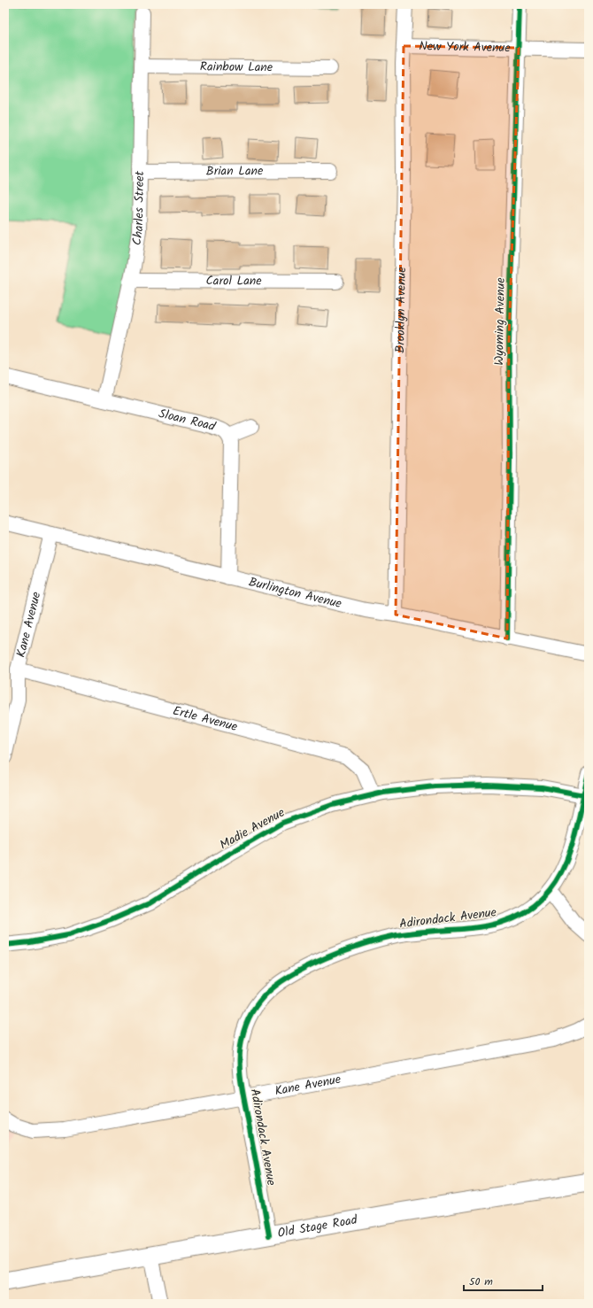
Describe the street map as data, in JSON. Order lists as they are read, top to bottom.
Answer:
{
  "streets": {
    "main road": ["Old Stage Road"],
    "street": [
      "New York Avenue",
      "Rainbow Lane",
      "Brian Lane",
      "Charles Street",
      "Carol Lane",
      "Brooklyn Avenue",
      "Wyoming Avenue",
      "Sloan Road",
      "Burlington Avenue",
      "Kane Avenue",
      "Ertle Avenue",
      "Madie Avenue",
      "Adirondack Avenue"
    ]
  },
  "crossings": [
    ["New York Avenue", "Brooklyn Avenue"],
    ["New York Avenue", "Wyoming Avenue"],
    ["Rainbow Lane", "Charles Street"],
    ["Brian Lane", "Charles Street"],
    ["Charles Street", "Carol Lane"],
    ["Charles Street", "Sloan Road"],
    ["Brooklyn Avenue", "Burlington Avenue"],
    ["Wyoming Avenue", "Burlington Avenue"],
    ["Sloan Road", "Burlington Avenue"],
    ["Burlington Avenue", "Kane Avenue"],
    ["Kane Avenue", "Ertle Avenue"],
    ["Kane Avenue", "Adirondack Avenue"],
    ["Ertle Avenue", "Madie Avenue"],
    ["Madie Avenue", "Adirondack Avenue"],
    ["Adirondack Avenue", "Old Stage Road"]
  ],
  "scale_bar": "50 m"
}
